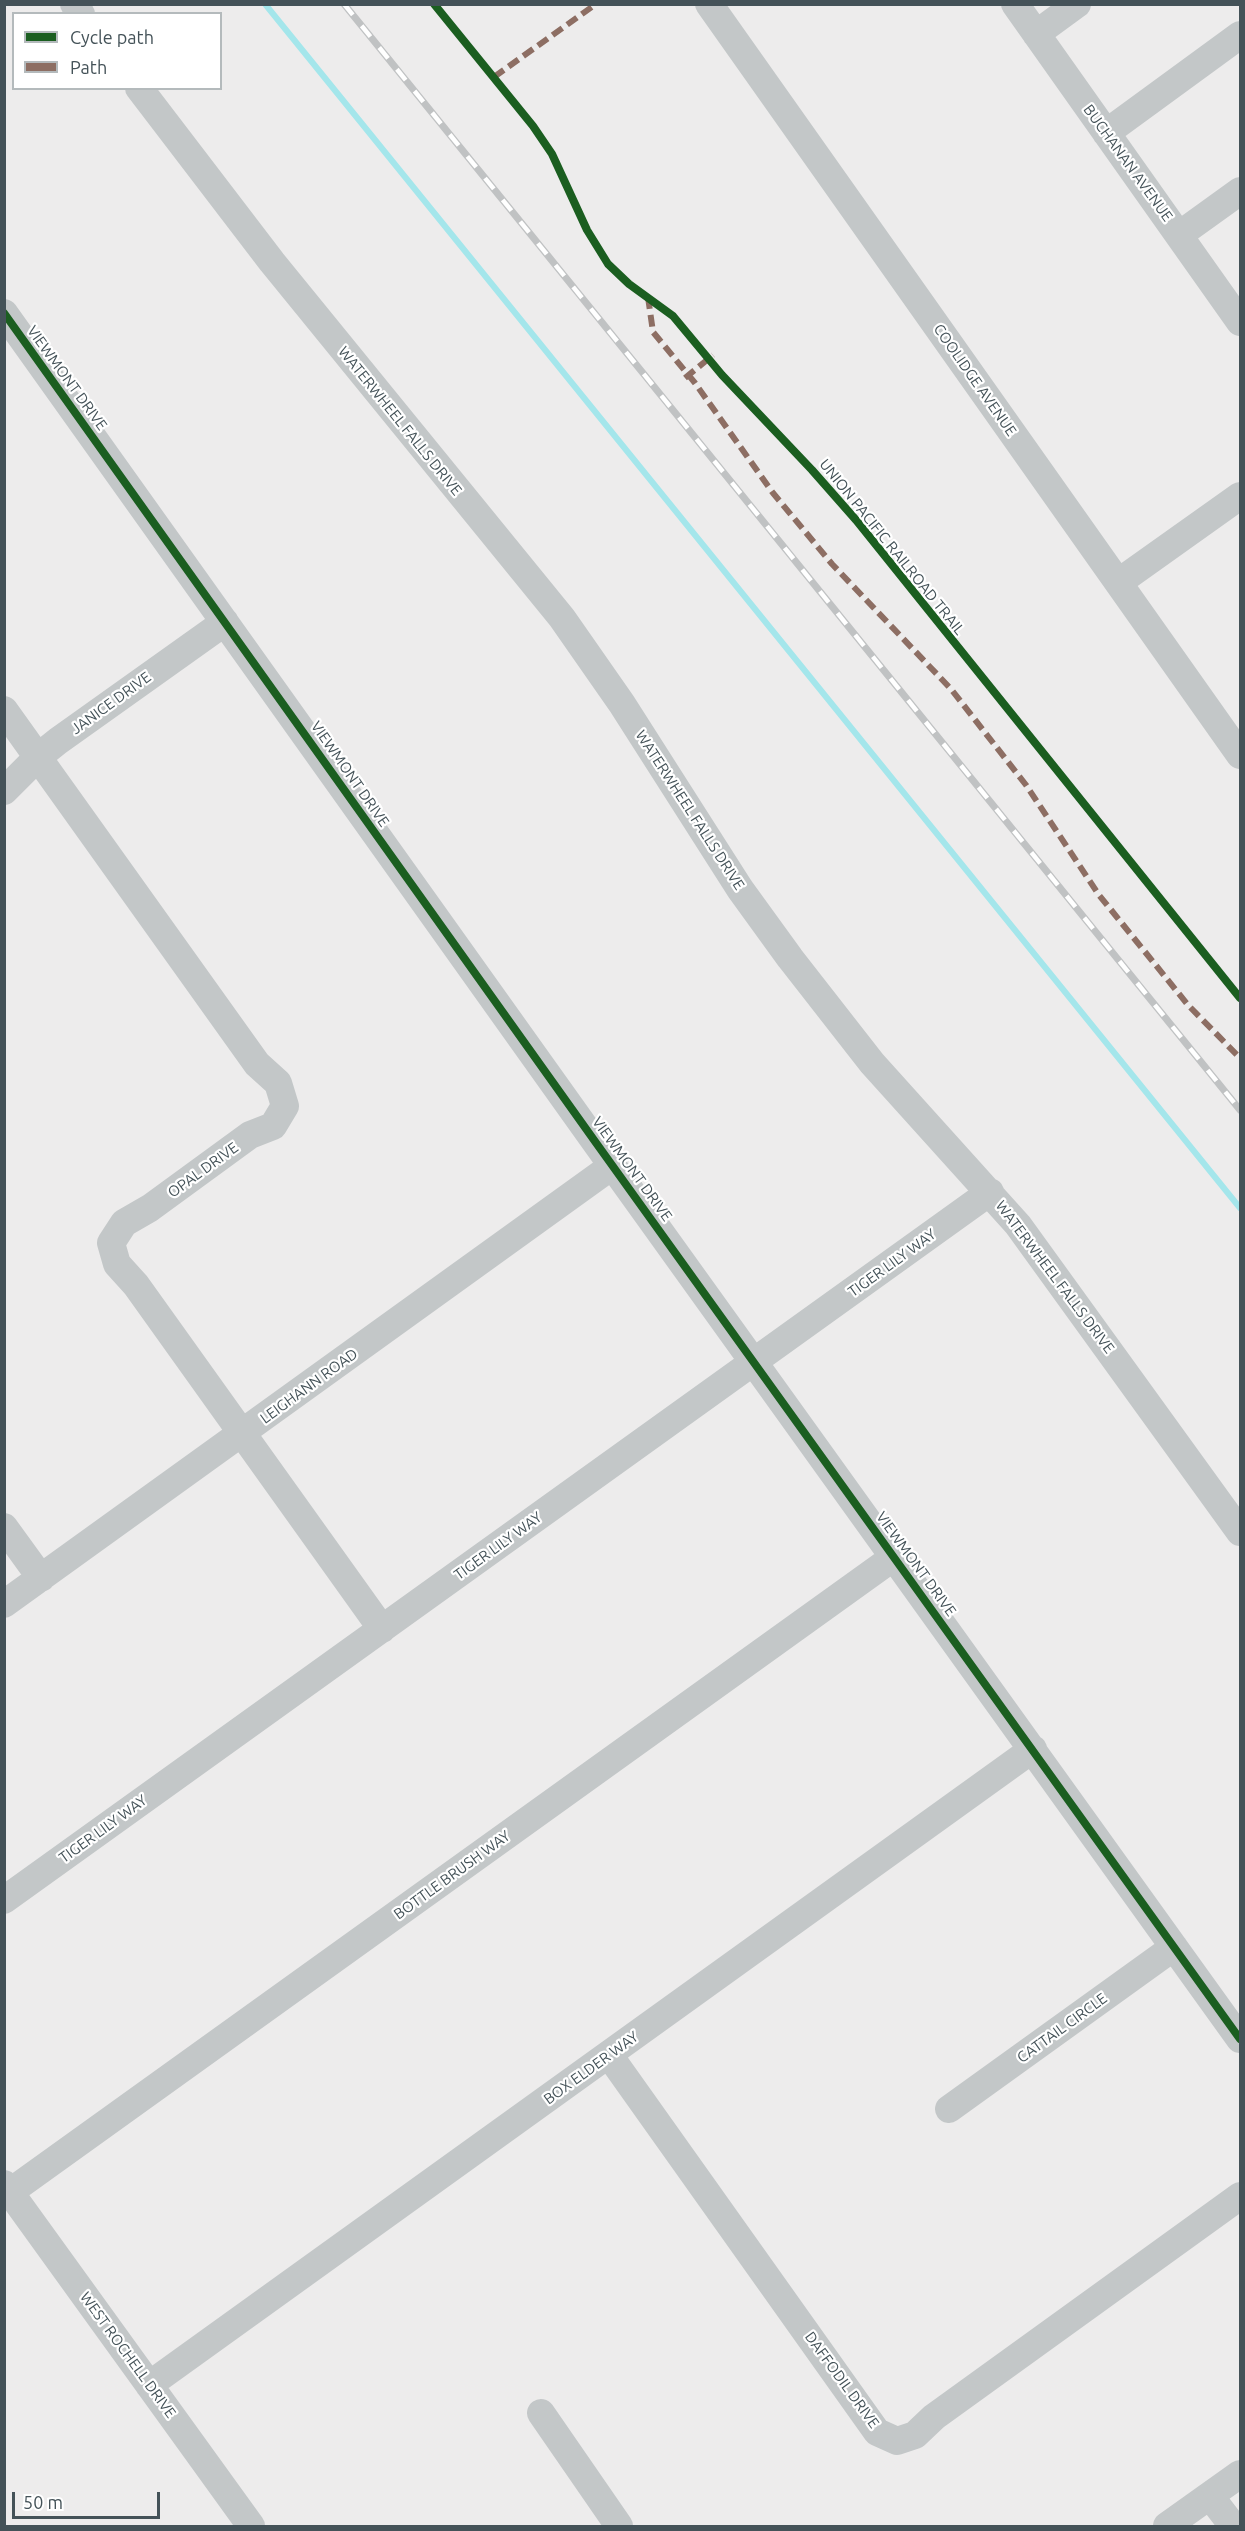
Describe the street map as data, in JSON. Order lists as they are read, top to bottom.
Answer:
{
  "streets": {
    "street": [
      "BUCHANAN AVENUE",
      "VIEWMONT DRIVE",
      "COOLIDGE AVENUE",
      "WATERWHEEL FALLS DRIVE",
      "JANICE DRIVE",
      "OPAL DRIVE",
      "TIGER LILY WAY",
      "LEIGHANN ROAD",
      "BOTTLE BRUSH WAY",
      "CATTAIL CIRCLE",
      "BOX ELDER WAY",
      "WEST ROCHELL DRIVE",
      "DAFFODIL DRIVE"
    ],
    "cycle path": ["UNION PACIFIC RAILROAD TRAIL"]
  },
  "crossings": [
    ["VIEWMONT DRIVE", "JANICE DRIVE"],
    ["VIEWMONT DRIVE", "TIGER LILY WAY"],
    ["VIEWMONT DRIVE", "LEIGHANN ROAD"],
    ["VIEWMONT DRIVE", "BOTTLE BRUSH WAY"],
    ["VIEWMONT DRIVE", "CATTAIL CIRCLE"],
    ["VIEWMONT DRIVE", "BOX ELDER WAY"],
    ["WATERWHEEL FALLS DRIVE", "TIGER LILY WAY"],
    ["JANICE DRIVE", "OPAL DRIVE"],
    ["OPAL DRIVE", "TIGER LILY WAY"],
    ["OPAL DRIVE", "LEIGHANN ROAD"],
    ["BOTTLE BRUSH WAY", "WEST ROCHELL DRIVE"],
    ["BOX ELDER WAY", "WEST ROCHELL DRIVE"],
    ["BOX ELDER WAY", "DAFFODIL DRIVE"]
  ],
  "legend": ["Cycle path", "Path"],
  "scale_bar": "50 m"
}
